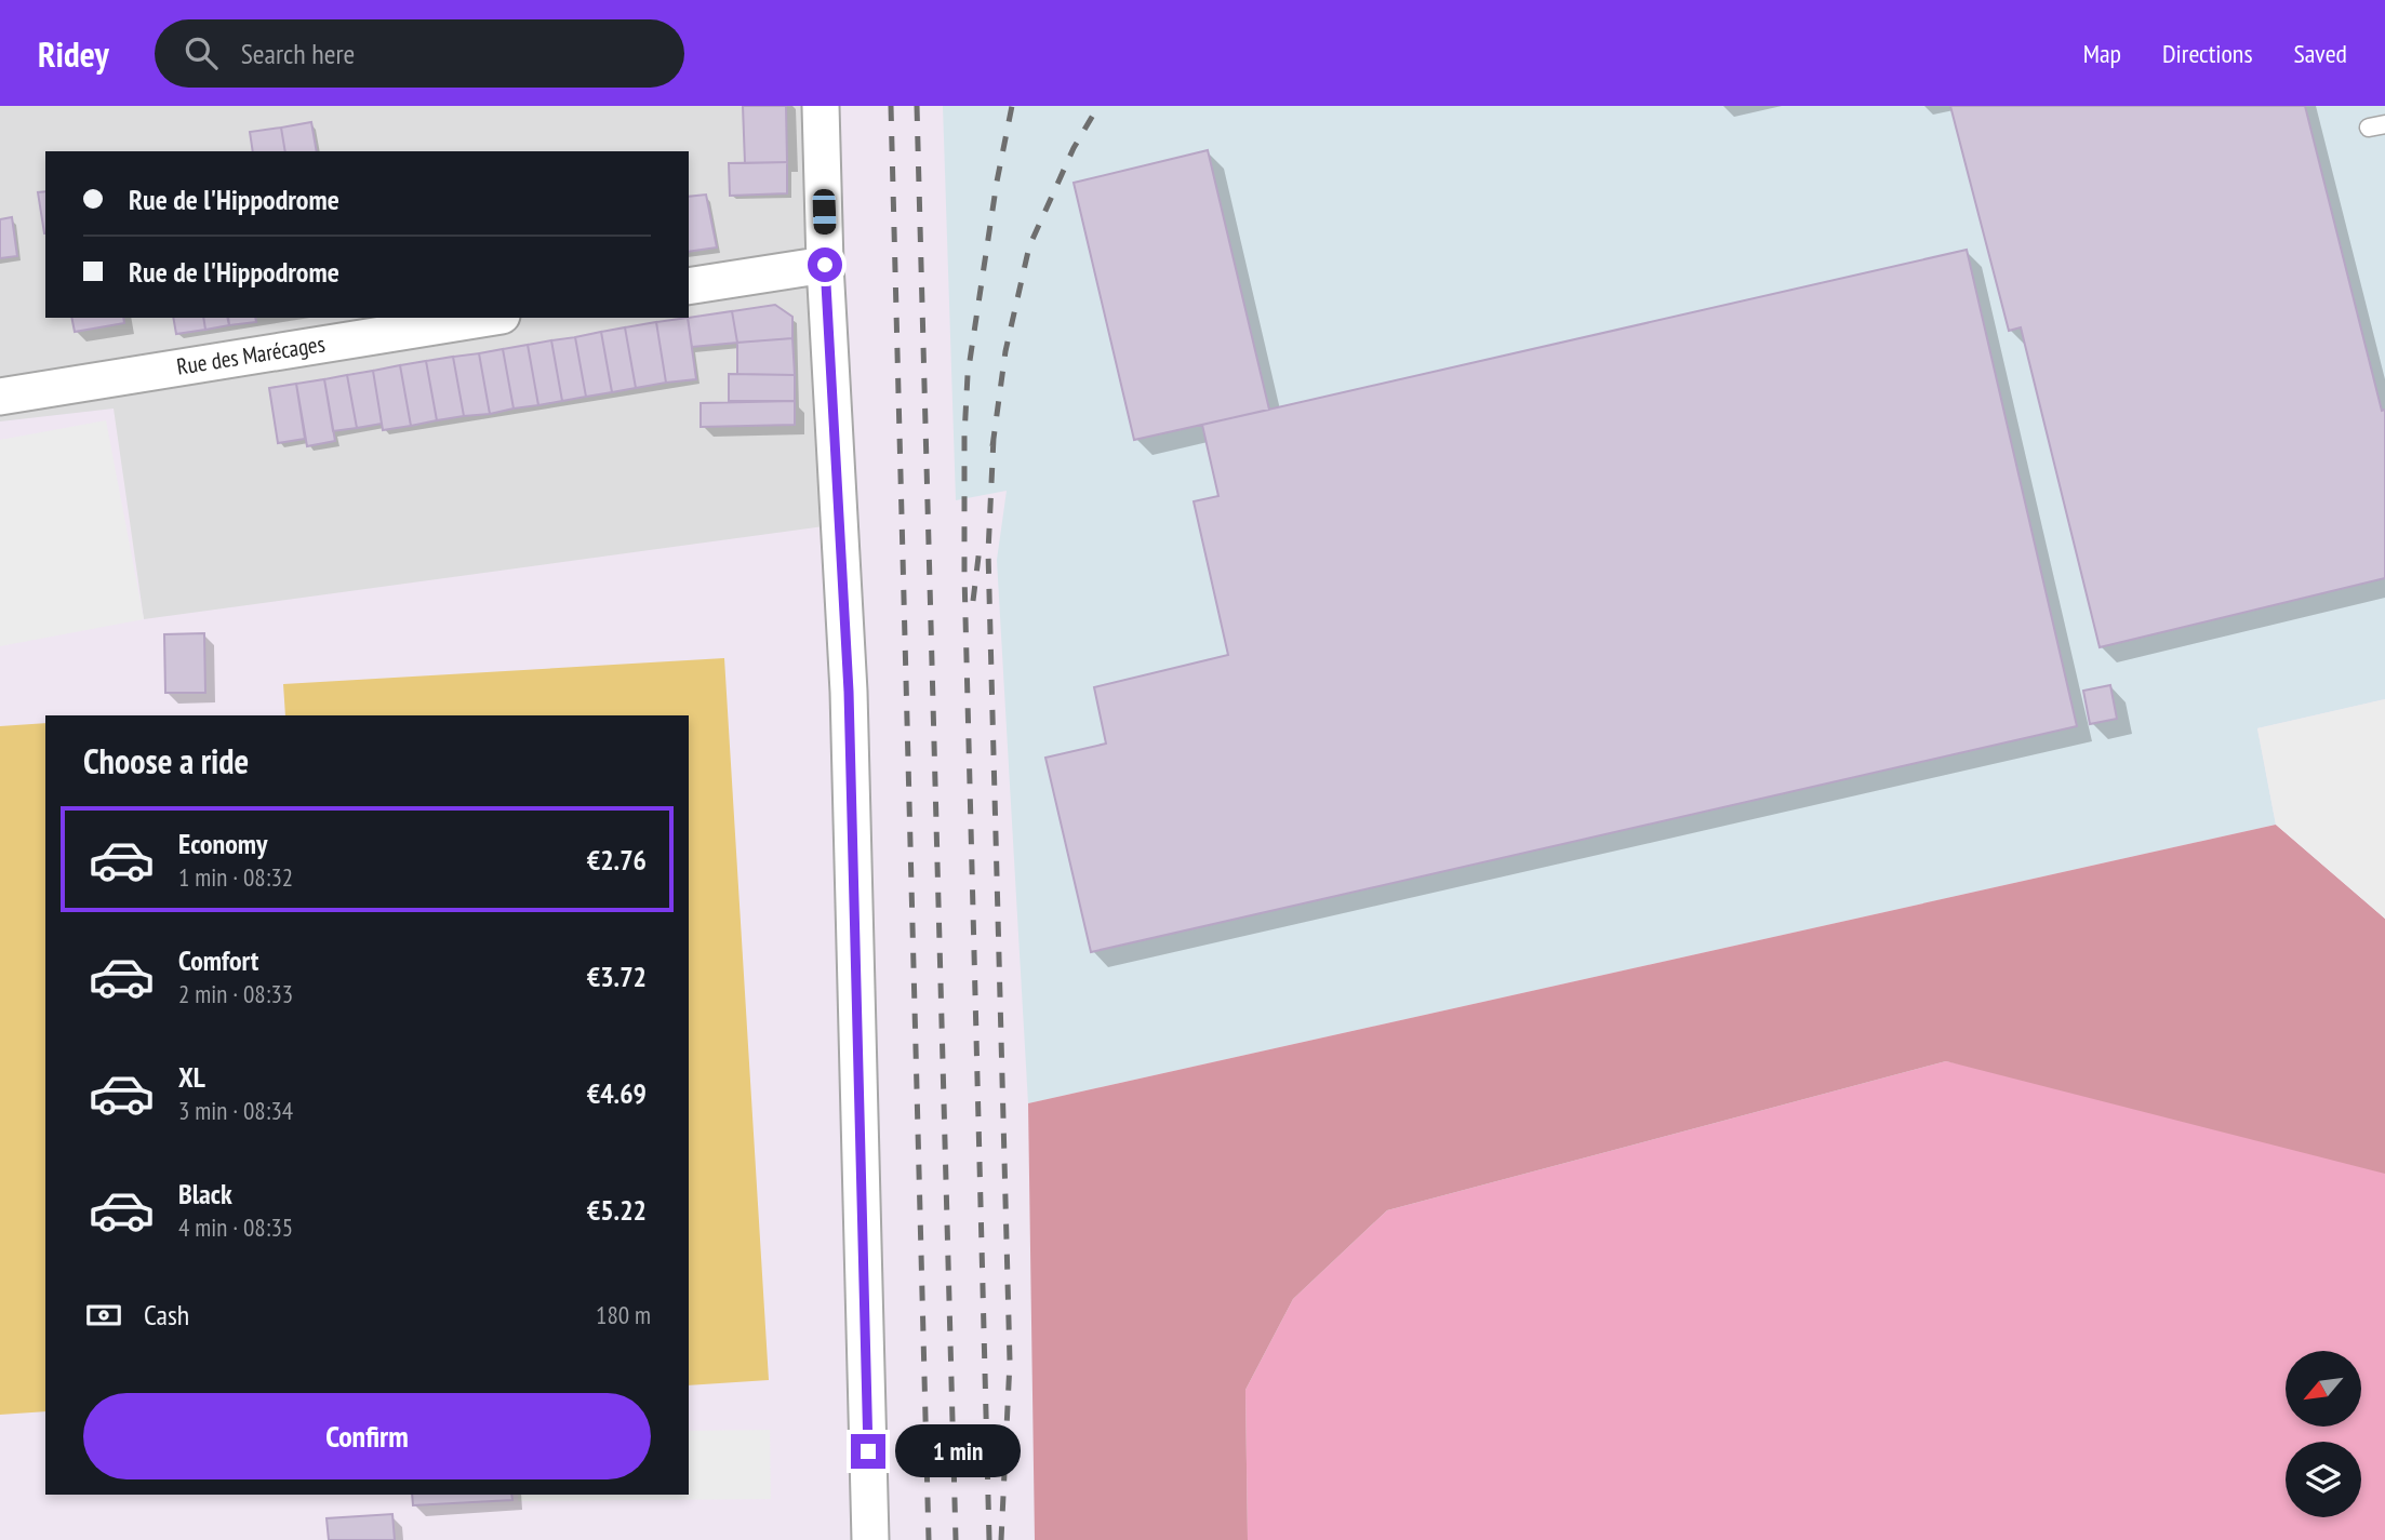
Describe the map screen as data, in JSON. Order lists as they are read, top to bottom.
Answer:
{
  "streets": {
    "street": ["Rue des Marécages"]
  },
  "north": "bottom left",
  "page": {
    "header": "Ridey",
    "search": "Search here",
    "nav": ["Map", "Directions", "Saved"],
    "banner": ["Rue de l'Hippodrome", "Rue de l'Hippodrome"],
    "heading": "Choose a ride",
    "list": [
      {
        "name": "Economy",
        "note": "1 min · 08:32",
        "value": "€2.76"
      },
      {
        "name": "Comfort",
        "note": "2 min · 08:33",
        "value": "€3.72"
      },
      {
        "name": "XL",
        "note": "3 min · 08:34",
        "value": "€4.69"
      },
      {
        "name": "Black",
        "note": "4 min · 08:35",
        "value": "€5.22"
      }
    ],
    "pay": ["Cash", "180 m"],
    "buttons": "Confirm",
    "bubble": "1 min"
  }
}
